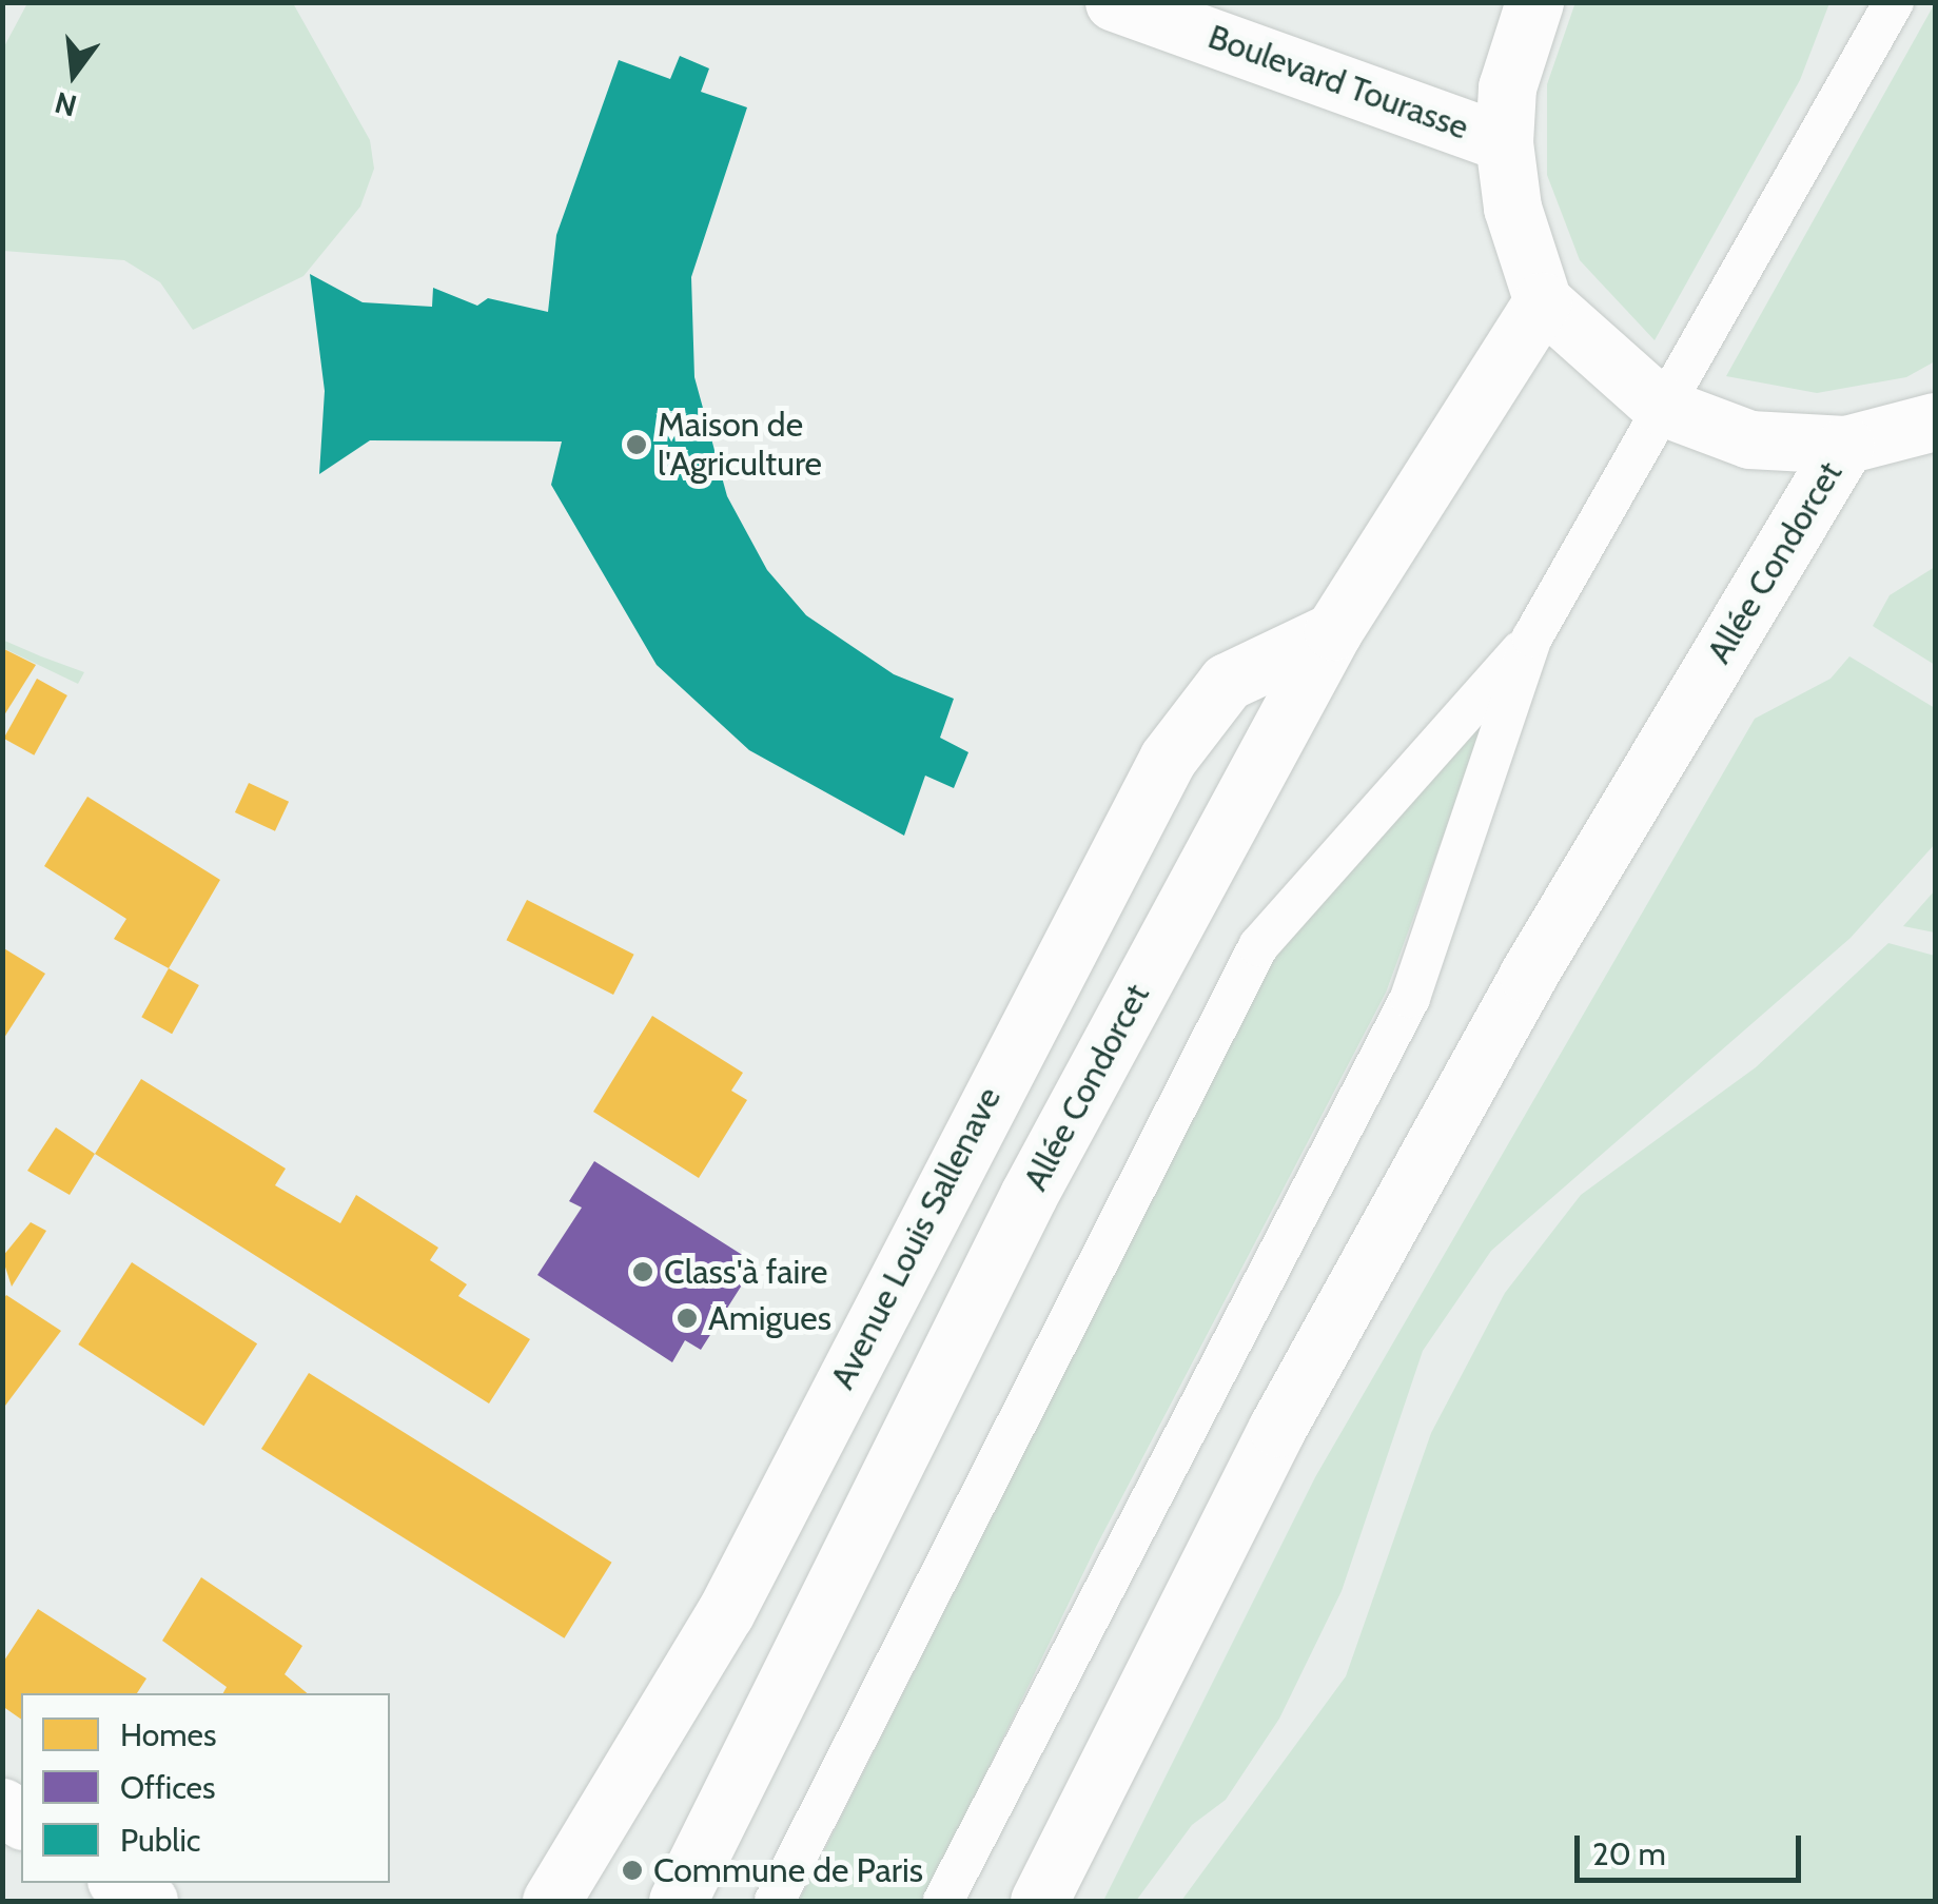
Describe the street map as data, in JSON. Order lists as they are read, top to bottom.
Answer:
{
  "streets": {
    "main road": ["Boulevard Tourasse", "Allée Condorcet", "Avenue Louis Sallenave"]
  },
  "crossings": [
    ["Allée Condorcet", "Avenue Louis Sallenave"]
  ],
  "places": [
    "Maison de l'Agriculture",
    "Class'à faire",
    "Amigues",
    "Commune de Paris"
  ],
  "legend": ["Homes", "Offices", "Public"],
  "scale_bar": "20 m",
  "north": "bottom"
}
